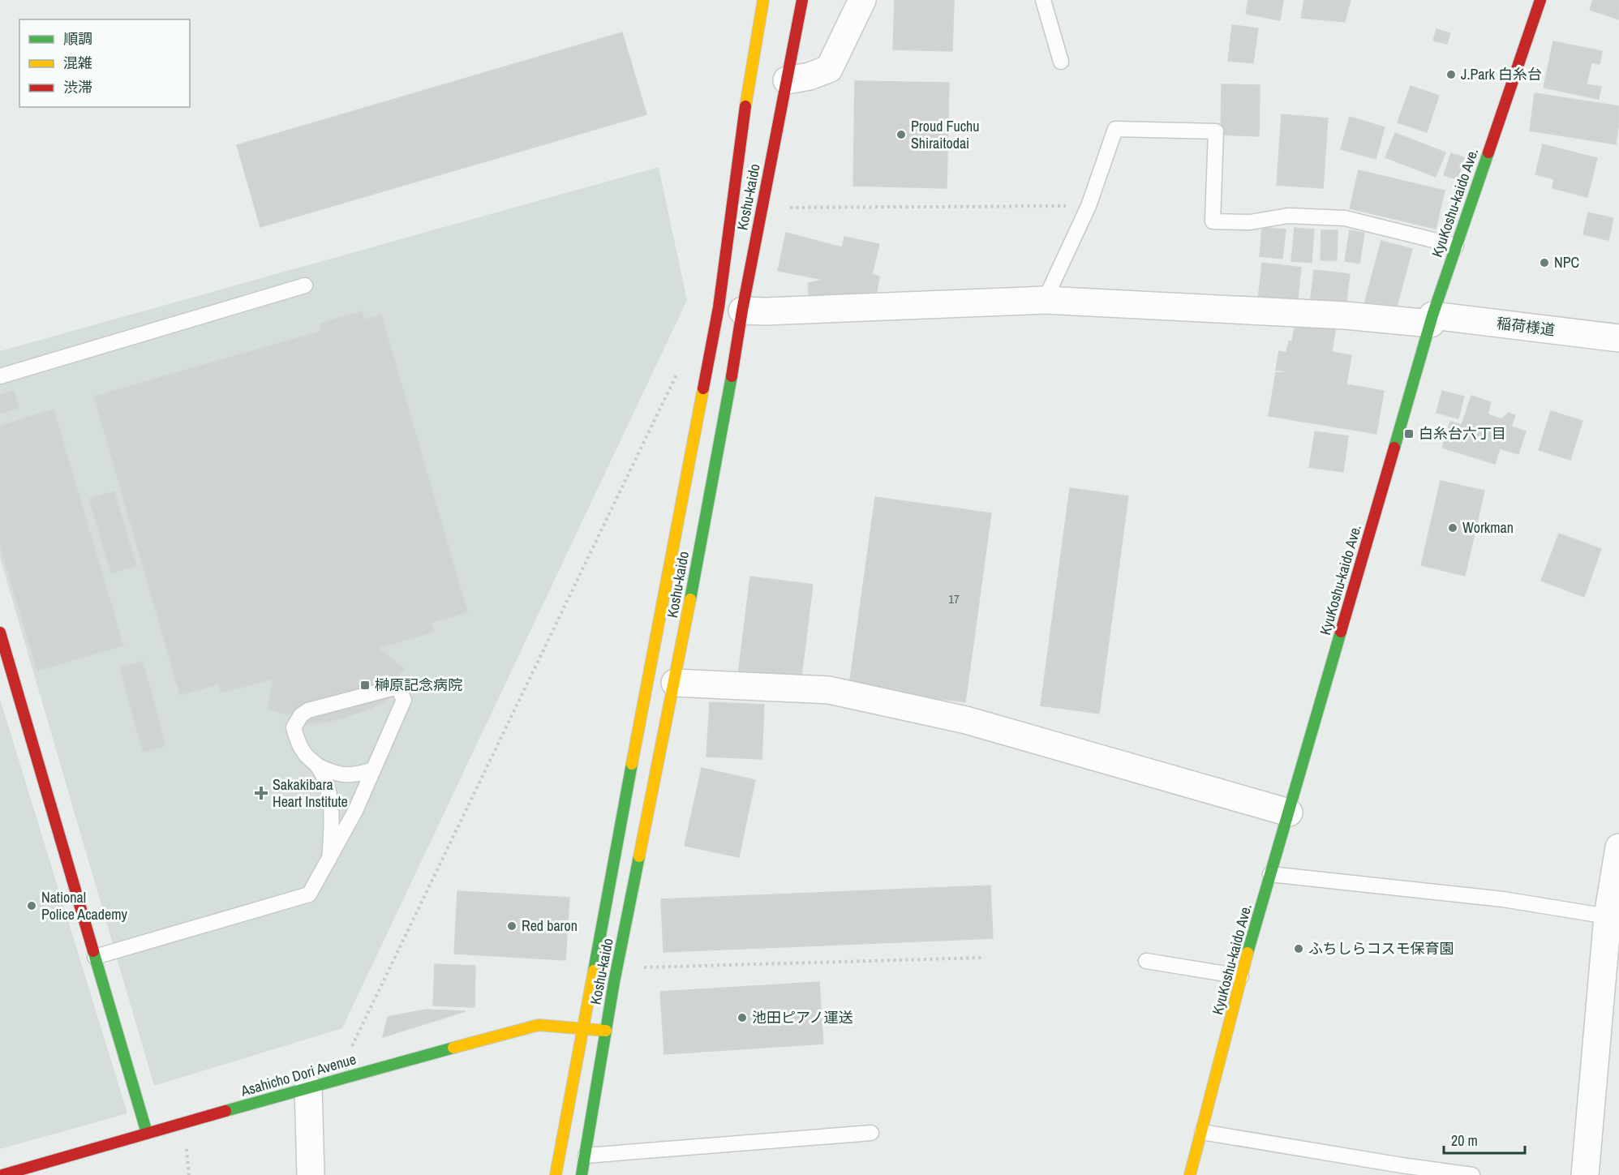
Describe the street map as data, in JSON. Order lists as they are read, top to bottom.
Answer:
{
  "streets": {
    "main road": ["Koshu-kaido", "KyuKoshu-kaido Ave.", "Asahicho Dori Avenue"],
    "street": ["稲荷様道"]
  },
  "crossings": [
    ["Koshu-kaido", "稲荷様道"],
    ["Koshu-kaido", "Asahicho Dori Avenue"],
    ["KyuKoshu-kaido Ave.", "稲荷様道"]
  ],
  "places": {
    "other": [
      "J.Park 白糸台",
      "Proud Fuchu Shiraitodai",
      "NPC",
      "Workman",
      "National Police Academy",
      "Red baron",
      "ふちしらコスモ保育園",
      "池田ピアノ運送"
    ],
    "transit": ["白糸台六丁目", "榊原記念病院"],
    "health": ["Sakakibara Heart Institute"]
  },
  "house_numbers": ["17"],
  "legend": ["順調", "混雑", "渋滞"],
  "scale_bar": "20 m"
}
